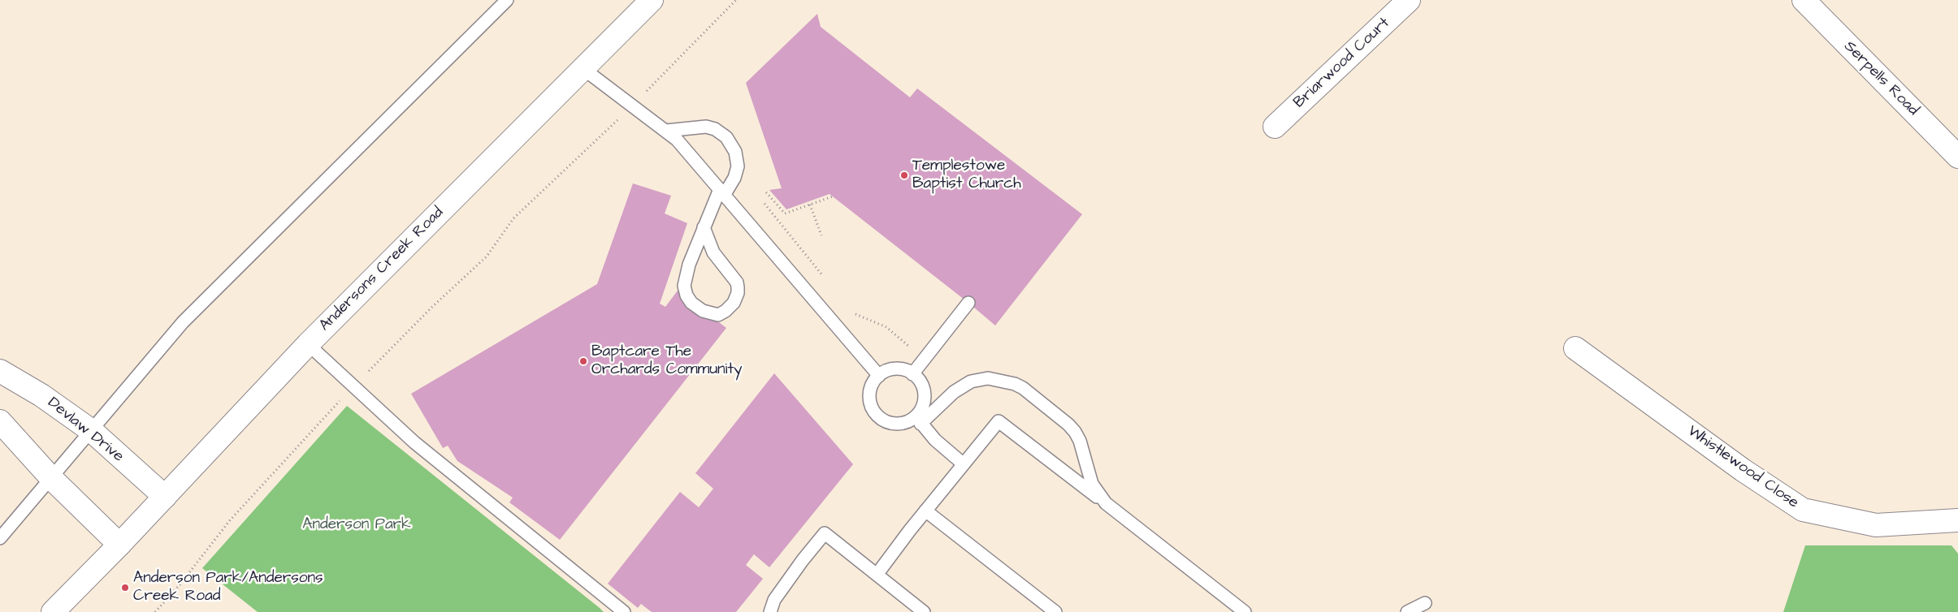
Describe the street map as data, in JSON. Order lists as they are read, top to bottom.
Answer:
{
  "streets": {
    "street": [
      "Briarwood Court",
      "Serpells Road",
      "Andersons Creek Road",
      "Devlaw Drive",
      "Whistlewood Close"
    ]
  },
  "crossings": [
    ["Andersons Creek Road", "Devlaw Drive"]
  ],
  "parks": ["Anderson Park"],
  "places": ["Templestowe Baptist Church", "Baptcare The Orchards Community", "Anderson Park/Andersons Creek Road"]
}
